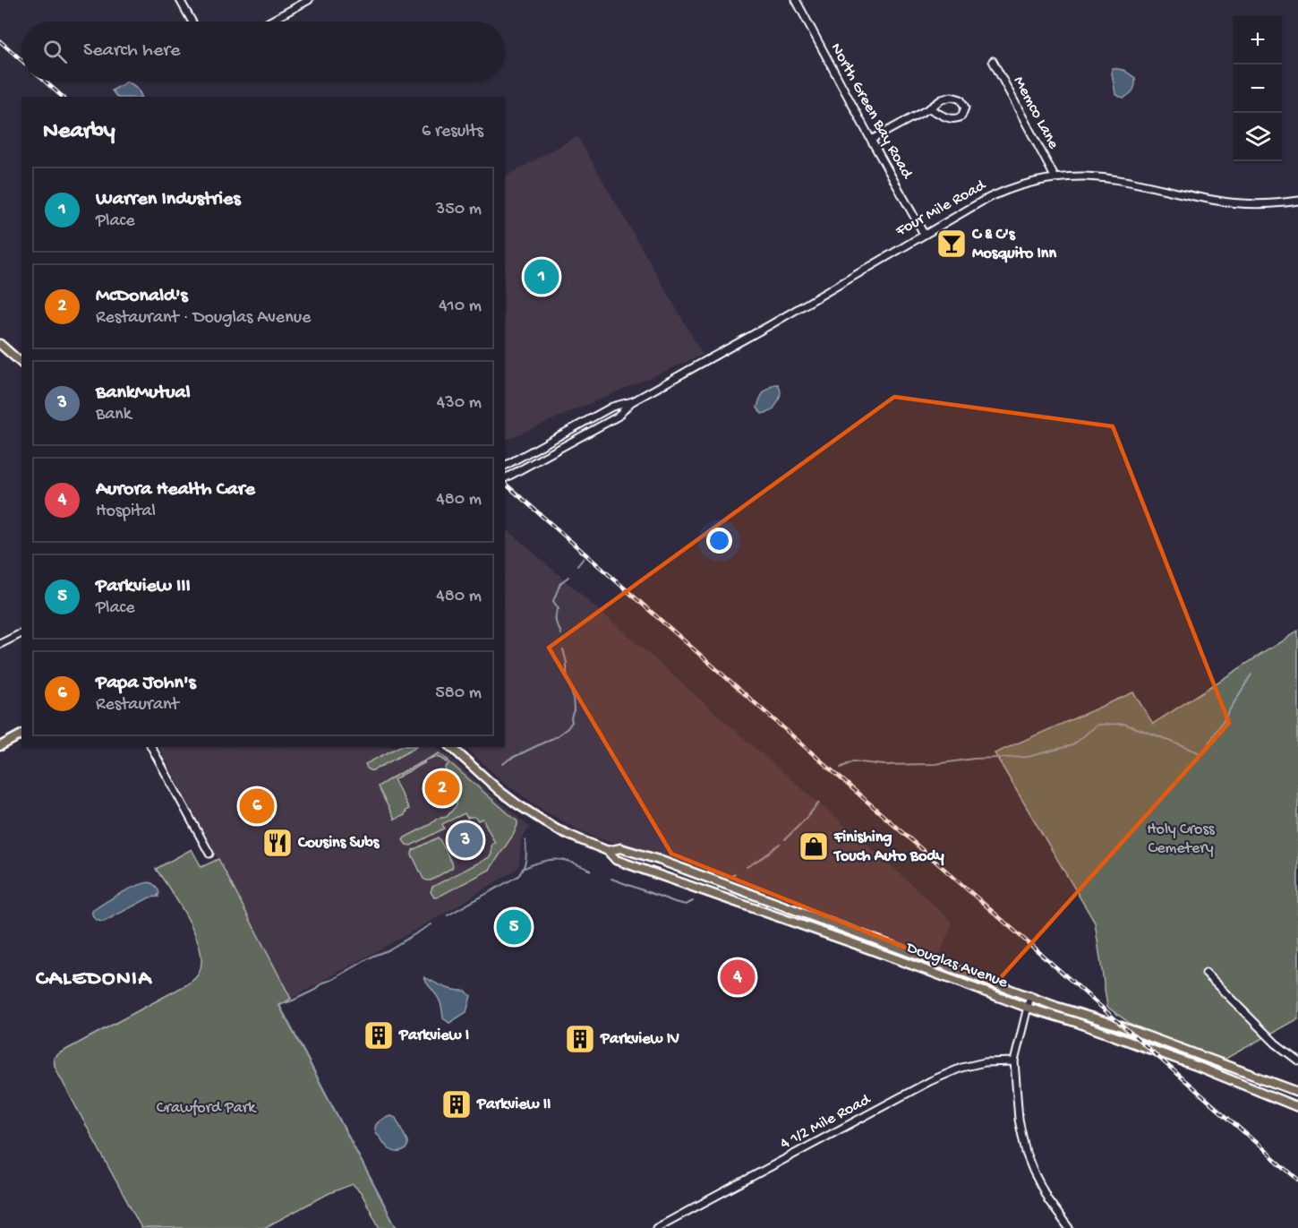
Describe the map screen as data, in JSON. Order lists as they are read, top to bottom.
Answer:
{
  "streets": {
    "main road": ["Douglas Avenue"],
    "street": [
      "North Green Bay Road",
      "Memco Lane",
      "Four Mile Road",
      "4 1/2 Mile Road"
    ]
  },
  "crossings": [
    ["North Green Bay Road", "Four Mile Road"],
    ["Memco Lane", "Four Mile Road"]
  ],
  "districts": ["CALEDONIA"],
  "parks": ["Holy Cross Cemetery", "Crawford Park"],
  "places": {
    "bar": ["C & C's Mosquito Inn"],
    "restaurant": ["Cousins Subs"],
    "shop": ["Finishing Touch Auto Body"],
    "building": ["Parkview I", "Parkview IV", "Parkview II"]
  },
  "page": {
    "map_buttons": ["+", "−"],
    "search": "Search here",
    "heading": ["Nearby", "6 results"],
    "list": [
      {
        "mark": "1",
        "name": "Warren Industries",
        "note": "Place",
        "value": "350 m"
      },
      {
        "mark": "2",
        "name": "McDonald's",
        "note": "Restaurant · Douglas Avenue",
        "value": "410 m"
      },
      {
        "mark": "3",
        "name": "BankMutual",
        "note": "Bank",
        "value": "430 m"
      },
      {
        "mark": "4",
        "name": "Aurora Health Care",
        "note": "Hospital",
        "value": "480 m"
      },
      {
        "mark": "5",
        "name": "Parkview III",
        "note": "Place",
        "value": "480 m"
      },
      {
        "mark": "6",
        "name": "Papa John's",
        "note": "Restaurant",
        "value": "580 m"
      }
    ],
    "pins": [
      "1",
      "2",
      "6",
      "3",
      "5",
      "4"
    ]
  }
}
